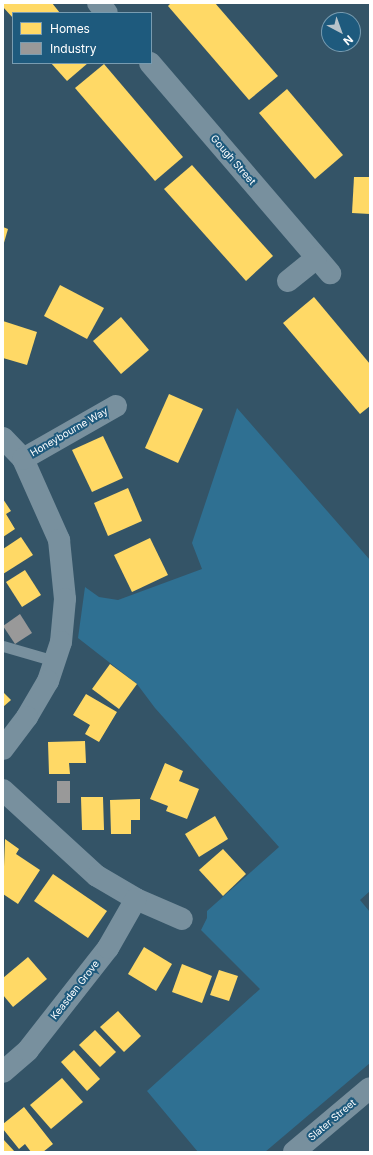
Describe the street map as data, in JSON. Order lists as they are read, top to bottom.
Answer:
{
  "streets": {
    "street": [
      "Gough Street",
      "Honeybourne Way",
      "Keasden Grove",
      "Slater Street"
    ]
  },
  "legend": ["Homes", "Industry"],
  "north": "bottom right"
}
